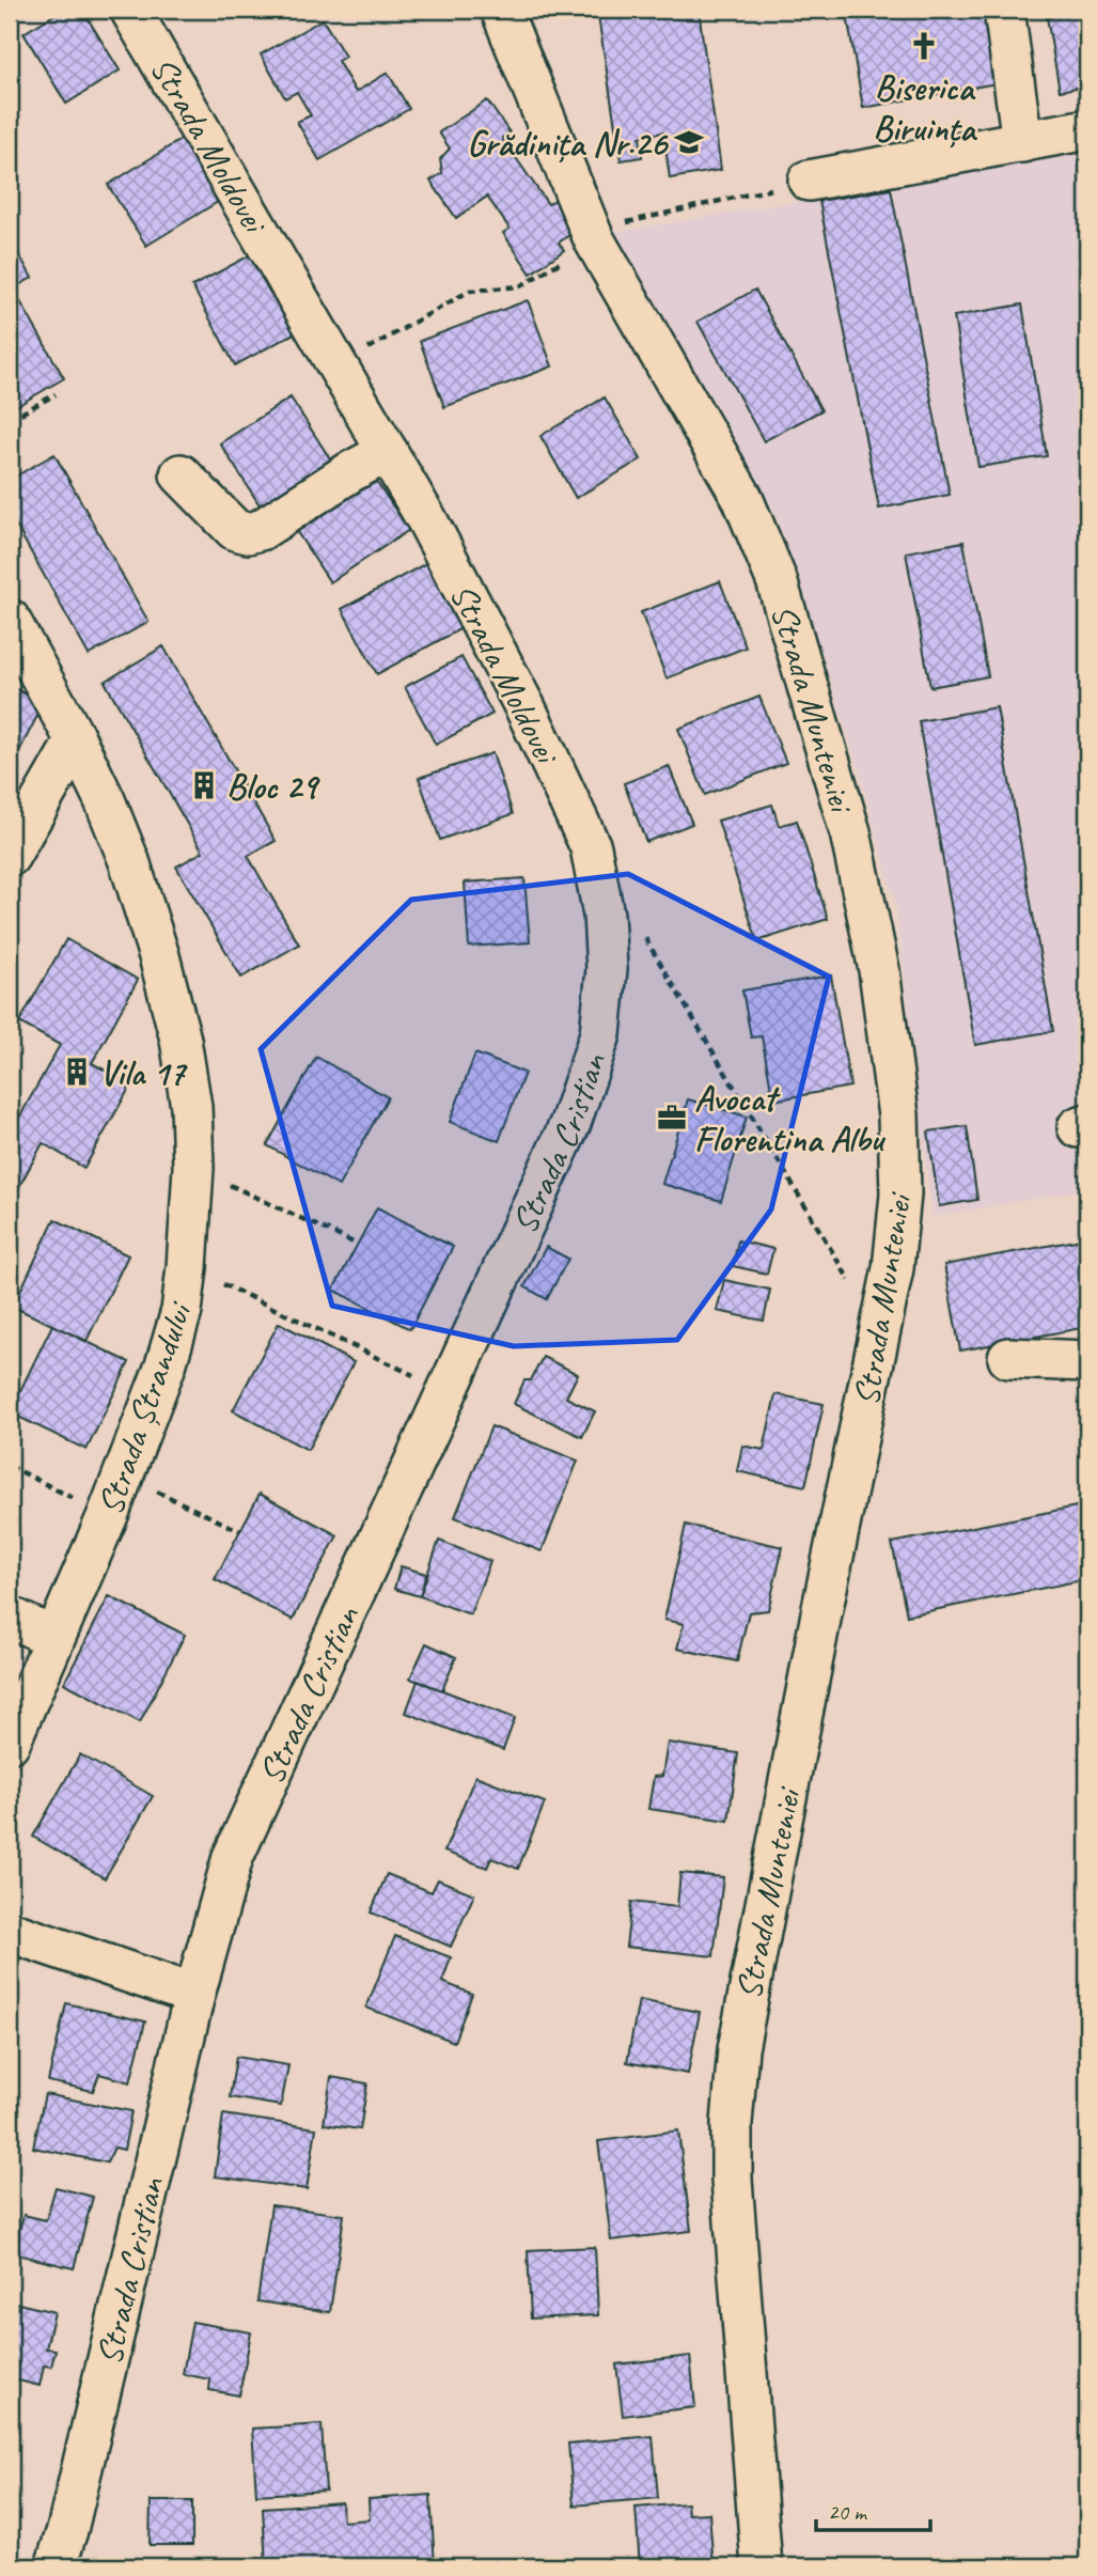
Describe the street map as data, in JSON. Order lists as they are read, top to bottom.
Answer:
{
  "streets": {
    "street": [
      "Strada Moldovei",
      "Strada Munteniei",
      "Strada Cristian",
      "Strada Ștrandului"
    ]
  },
  "crossings": [
    ["Strada Moldovei", "Strada Cristian"]
  ],
  "places": {
    "church": ["Biserica Biruința"],
    "school or university": ["Grădinița Nr.26"],
    "building": ["Bloc 29", "Vila 17"],
    "office": ["Avocat Florentina Albu"]
  },
  "scale_bar": "20 m"
}
